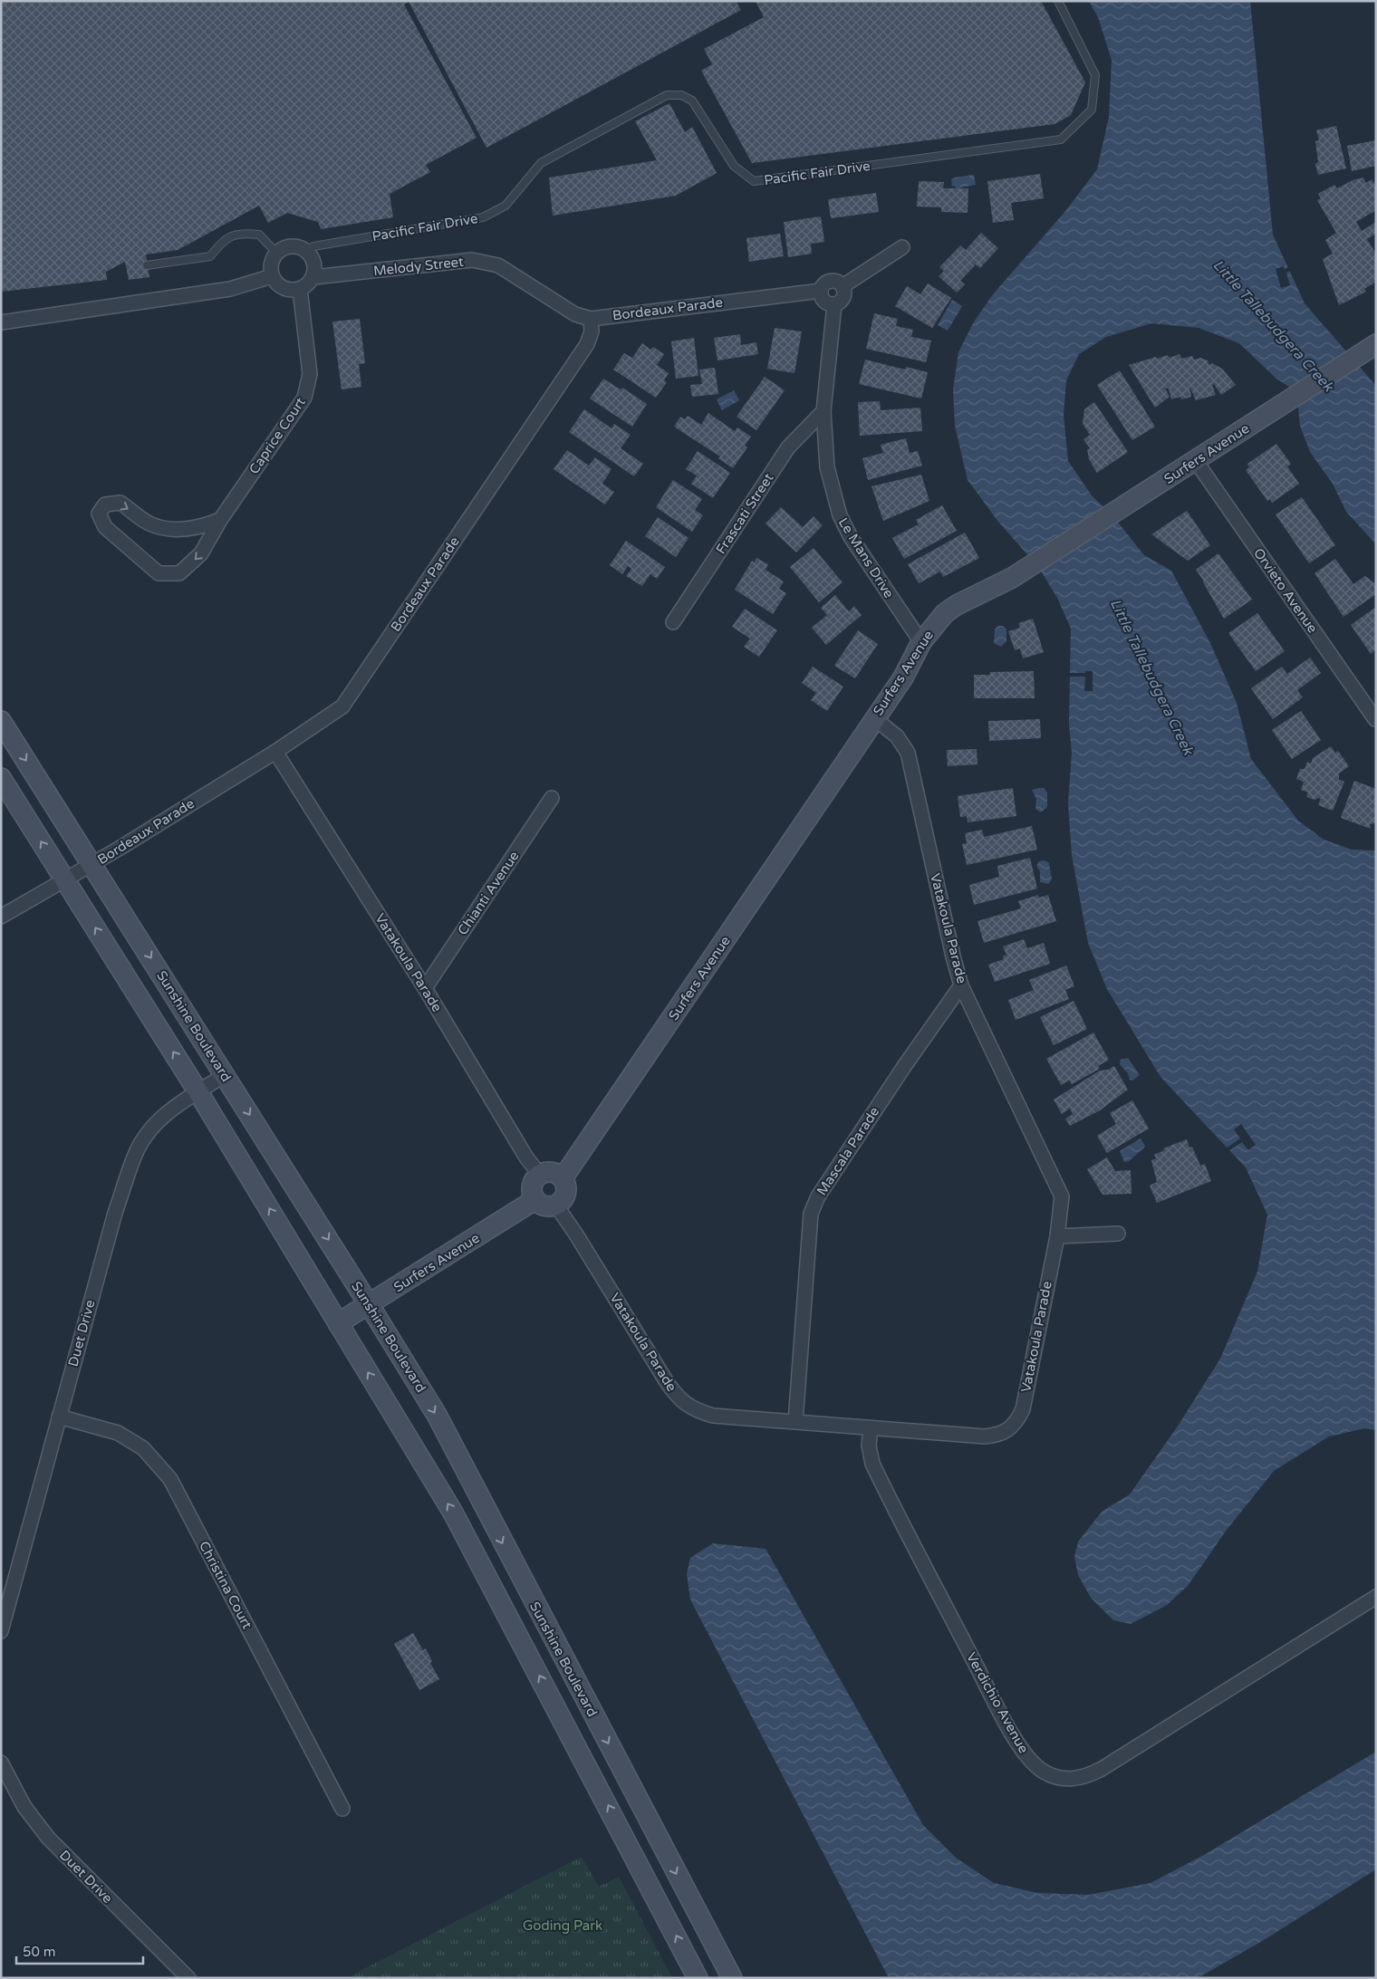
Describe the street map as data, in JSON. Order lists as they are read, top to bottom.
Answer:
{
  "streets": {
    "main road": ["Surfers Avenue", "Sunshine Boulevard"],
    "street": [
      "Melody Street",
      "Bordeaux Parade",
      "Caprice Court",
      "Frascati Street",
      "Le Mans Drive",
      "Orvieto Avenue",
      "Chianti Avenue",
      "Vatakoula Parade",
      "Mascala Parade",
      "Duet Drive",
      "Christina Court",
      "Verdichio Avenue"
    ],
    "lane": ["Pacific Fair Drive"]
  },
  "crossings": [
    ["Pacific Fair Drive", "Melody Street"],
    ["Pacific Fair Drive", "Caprice Court"],
    ["Melody Street", "Bordeaux Parade"],
    ["Melody Street", "Caprice Court"],
    ["Bordeaux Parade", "Le Mans Drive"],
    ["Bordeaux Parade", "Vatakoula Parade"],
    ["Bordeaux Parade", "Sunshine Boulevard"],
    ["Surfers Avenue", "Le Mans Drive"],
    ["Surfers Avenue", "Orvieto Avenue"],
    ["Surfers Avenue", "Vatakoula Parade"],
    ["Surfers Avenue", "Sunshine Boulevard"],
    ["Frascati Street", "Le Mans Drive"],
    ["Chianti Avenue", "Vatakoula Parade"],
    ["Vatakoula Parade", "Mascala Parade"],
    ["Vatakoula Parade", "Verdichio Avenue"],
    ["Sunshine Boulevard", "Duet Drive"],
    ["Duet Drive", "Christina Court"]
  ],
  "water": ["Little Tallebudgera Creek"],
  "parks": ["Goding Park"],
  "scale_bar": "50 m"
}
